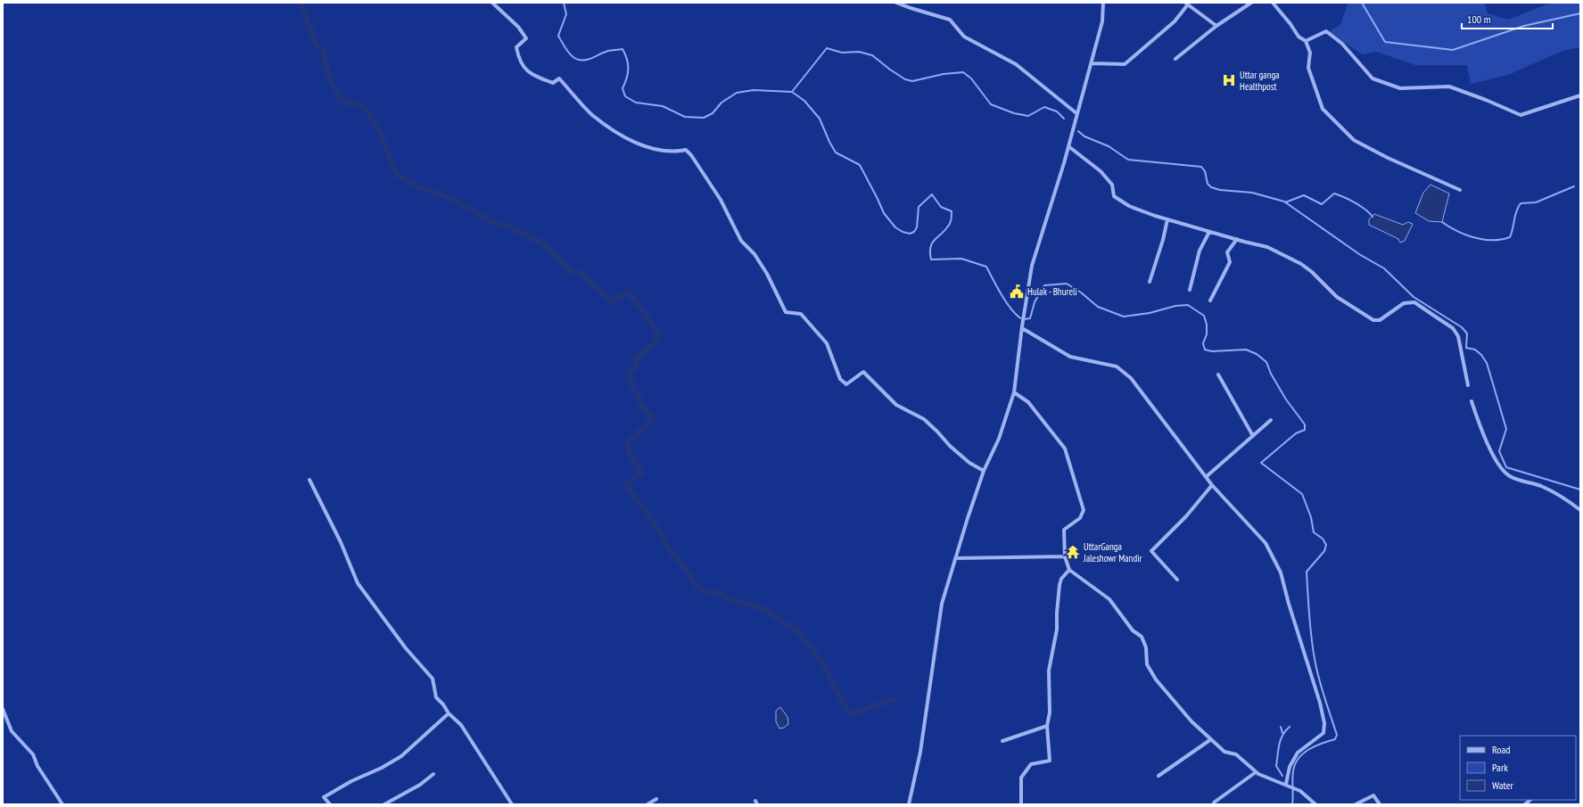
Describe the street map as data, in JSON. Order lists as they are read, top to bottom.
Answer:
{
  "places": {
    "hospital": ["Uttar ganga Healthpost"],
    "public building": ["Hulak - Bhureli"],
    "temple": ["UttarGanga Jaleshowr Mandir"]
  },
  "legend": ["Road", "Park", "Water"],
  "scale_bar": "100 m"
}
